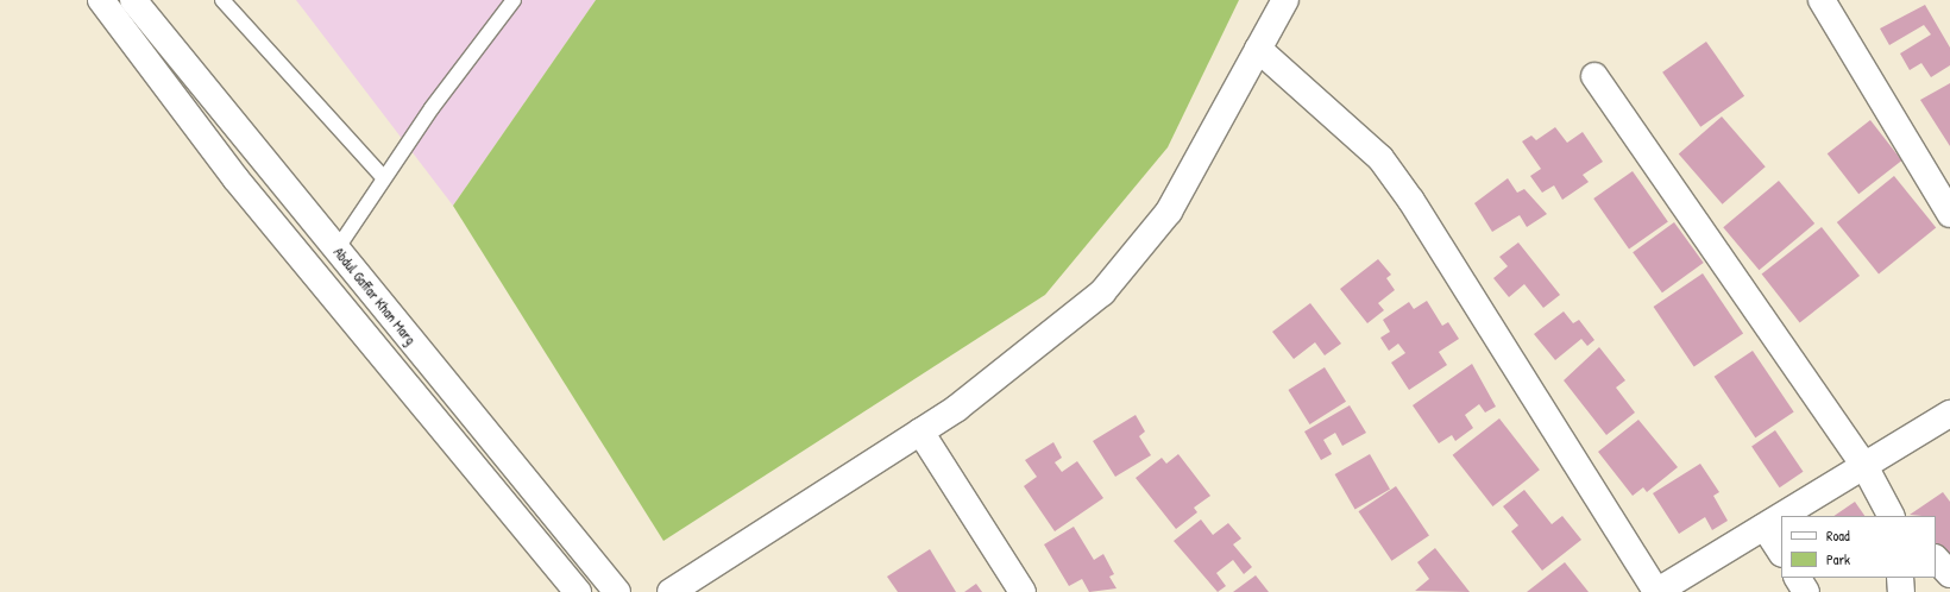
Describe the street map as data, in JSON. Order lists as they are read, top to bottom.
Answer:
{
  "streets": {
    "street": ["Abdul Gaffar Khan Marg"]
  },
  "legend": ["Road", "Park"]
}
